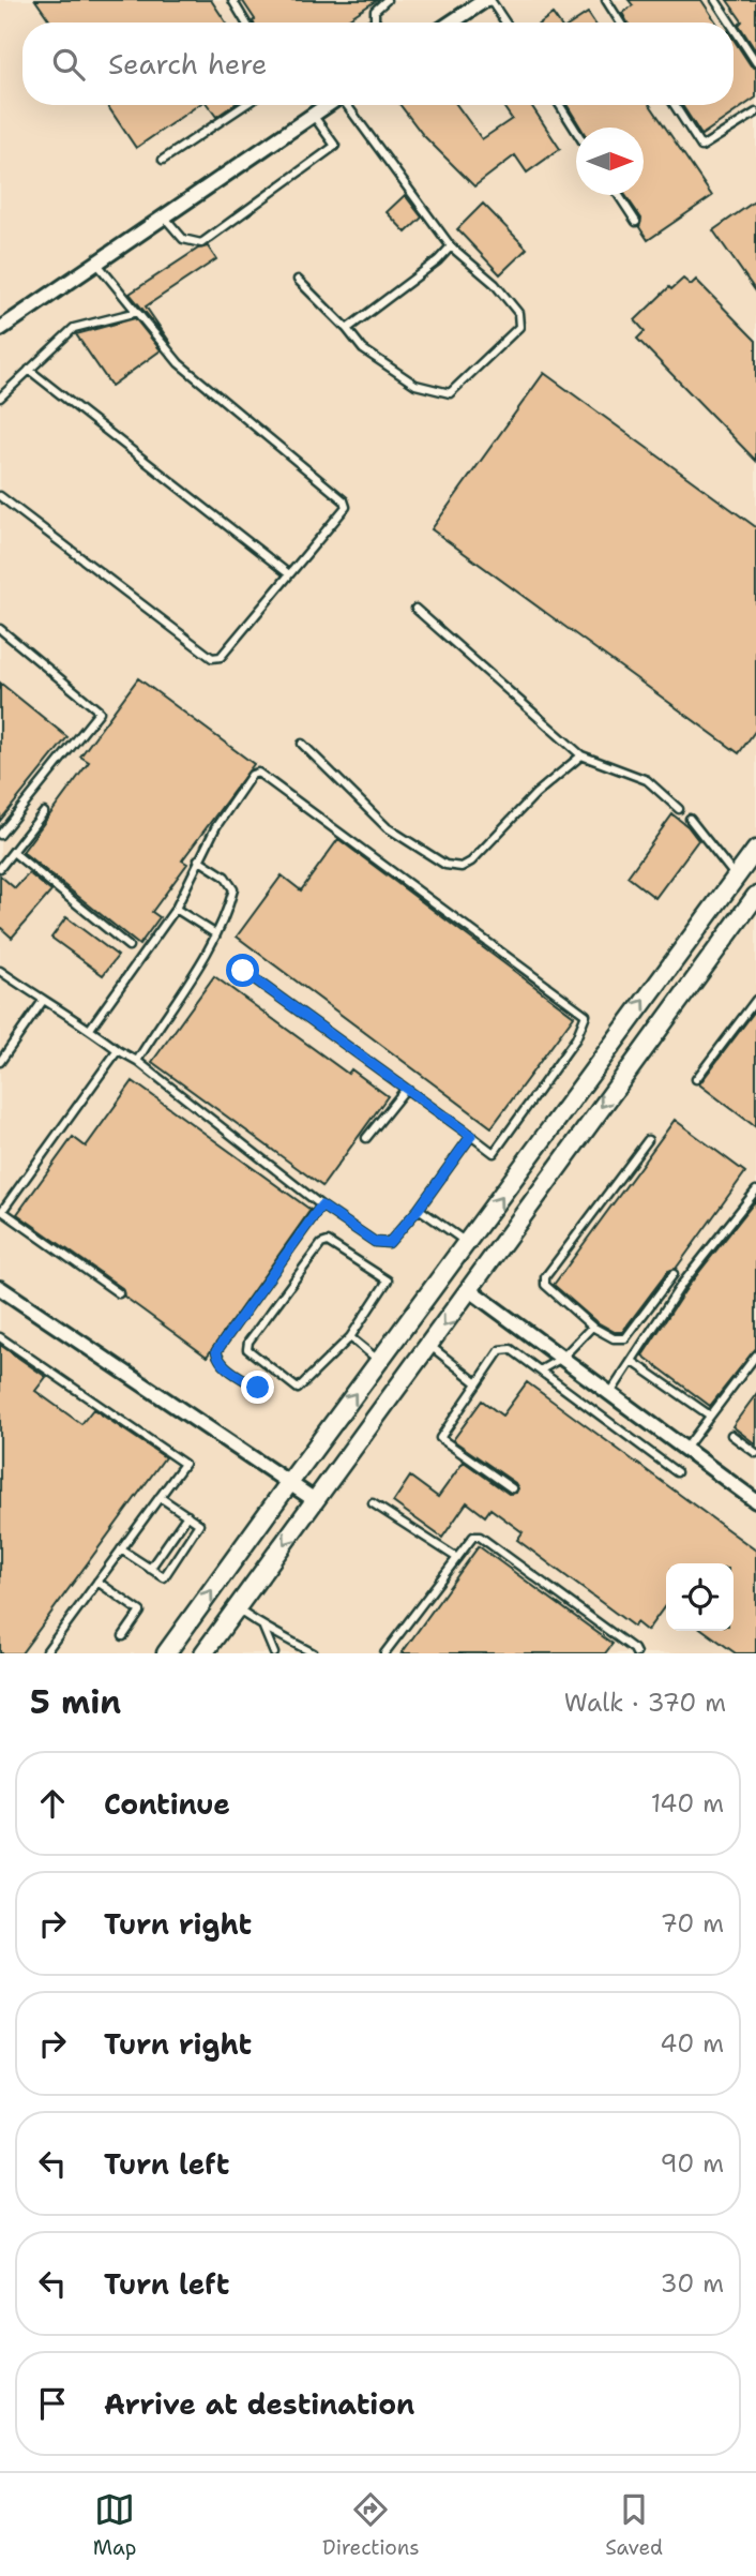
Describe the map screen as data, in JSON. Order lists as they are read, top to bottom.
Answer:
{
  "north": "right",
  "page": {
    "search": "Search here",
    "heading": ["5 min", "Walk · 370 m"],
    "list": [
      ["Continue", "140 m"],
      ["Turn right", "70 m"],
      ["Turn right", "40 m"],
      ["Turn left", "90 m"],
      ["Turn left", "30 m"],
      "Arrive at destination"
    ],
    "nav": ["Map", "Directions", "Saved"]
  }
}
